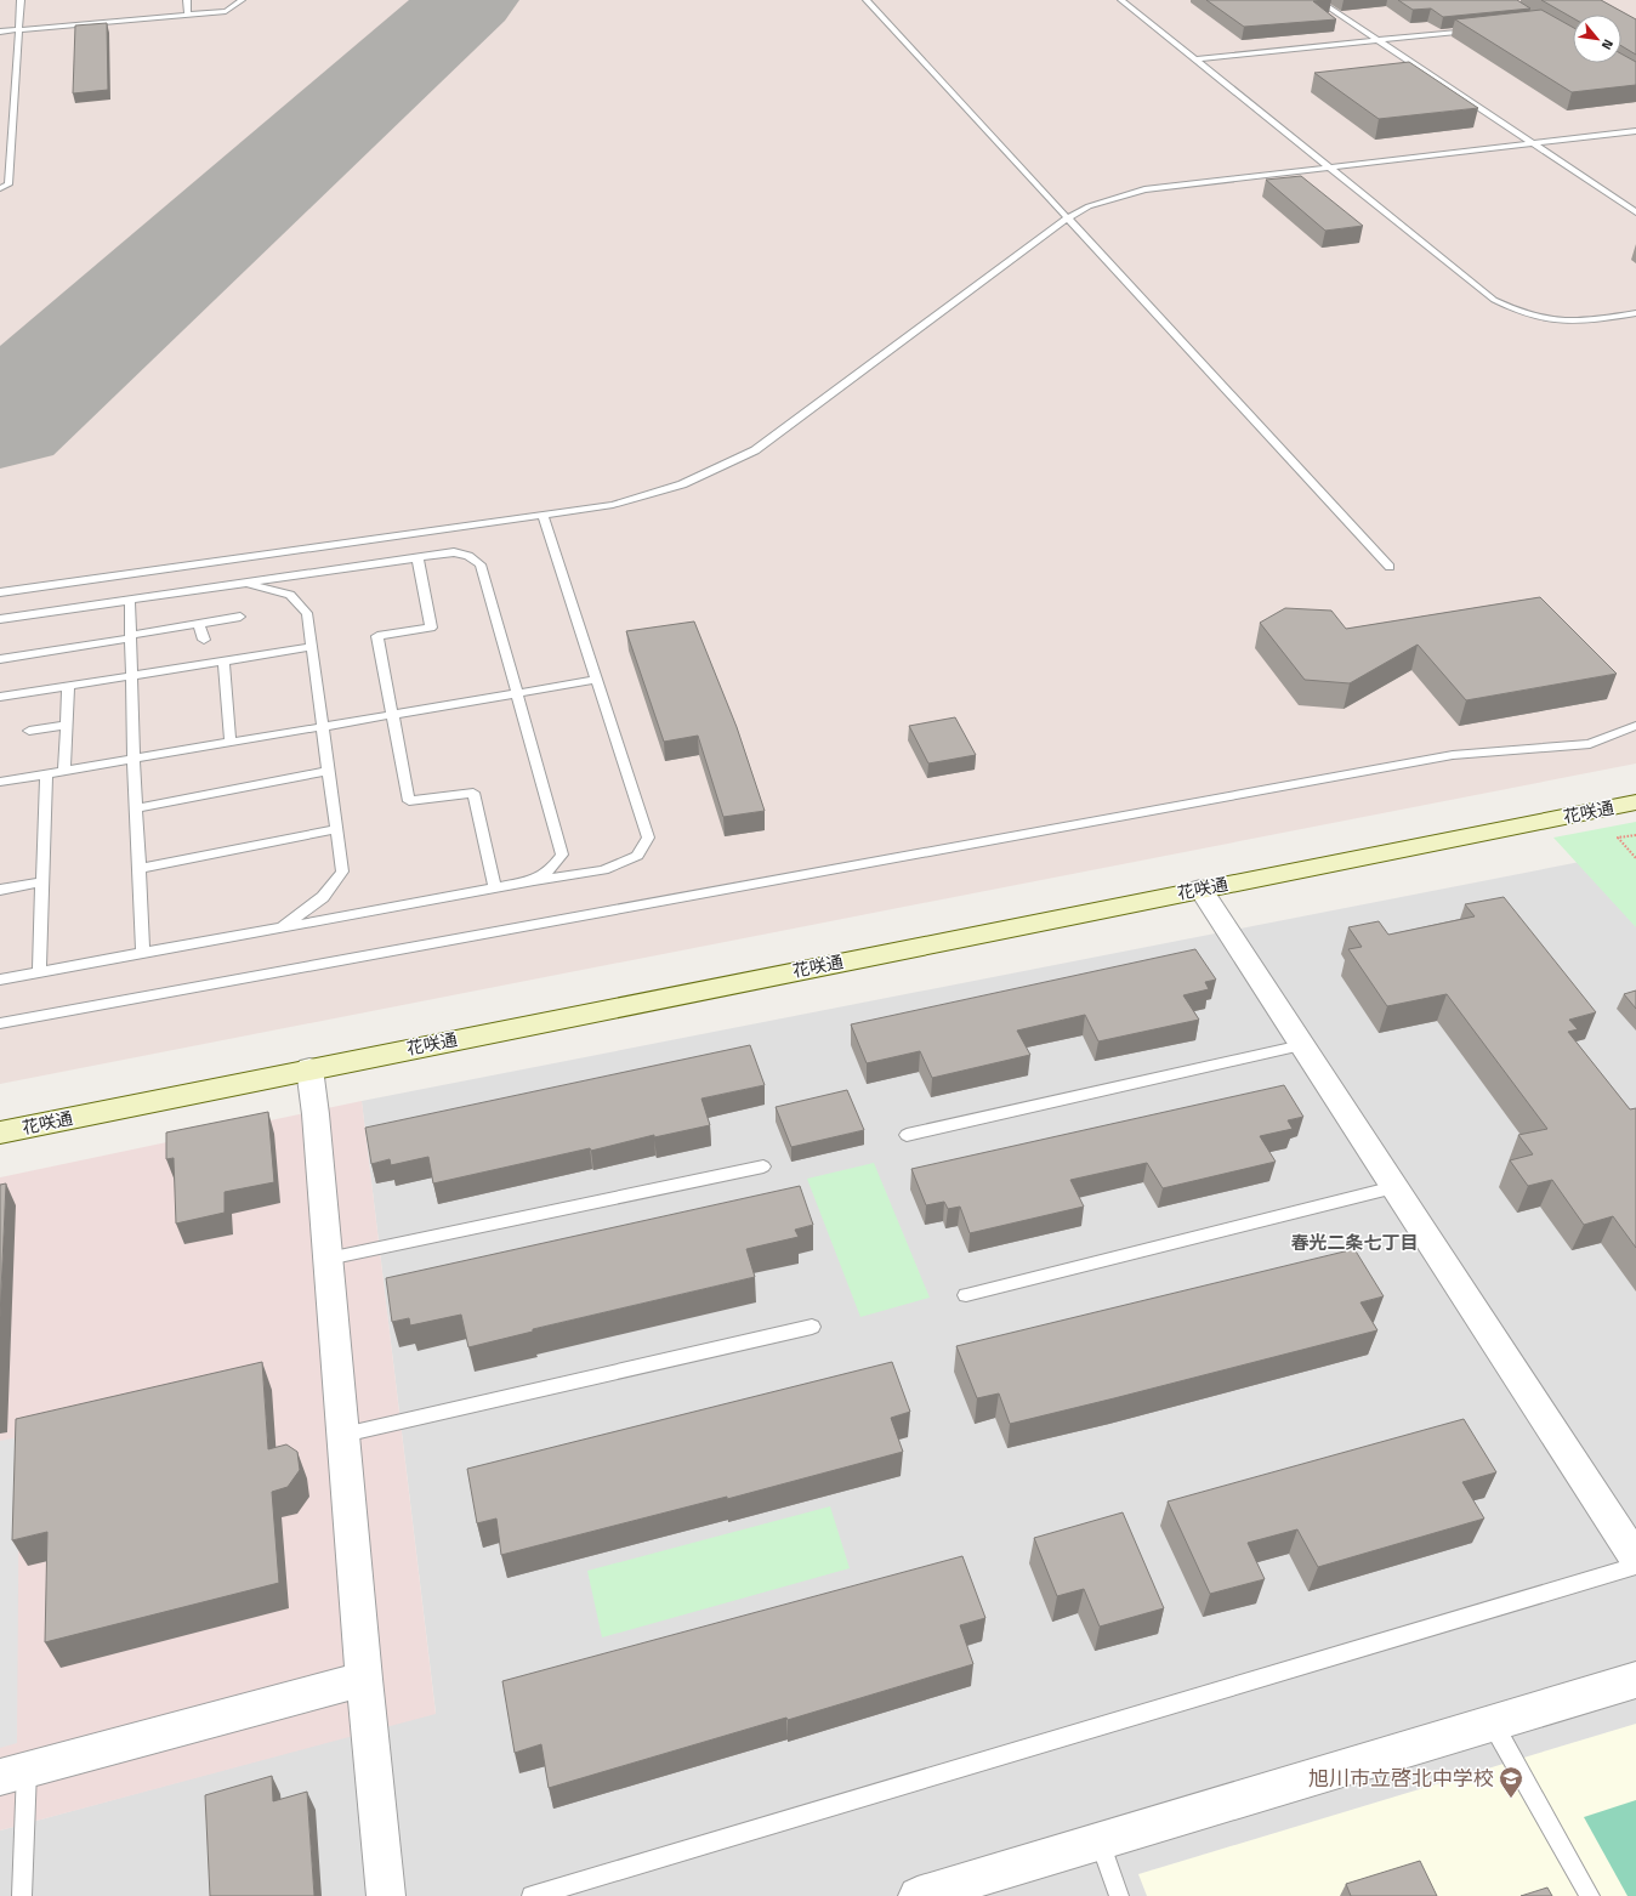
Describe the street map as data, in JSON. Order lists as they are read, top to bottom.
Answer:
{
  "streets": {
    "street": ["花咲通"]
  },
  "districts": ["春光二条七丁目"],
  "places": {
    "school or university": ["旭川市立啓北中学校"]
  },
  "north": "bottom right"
}
